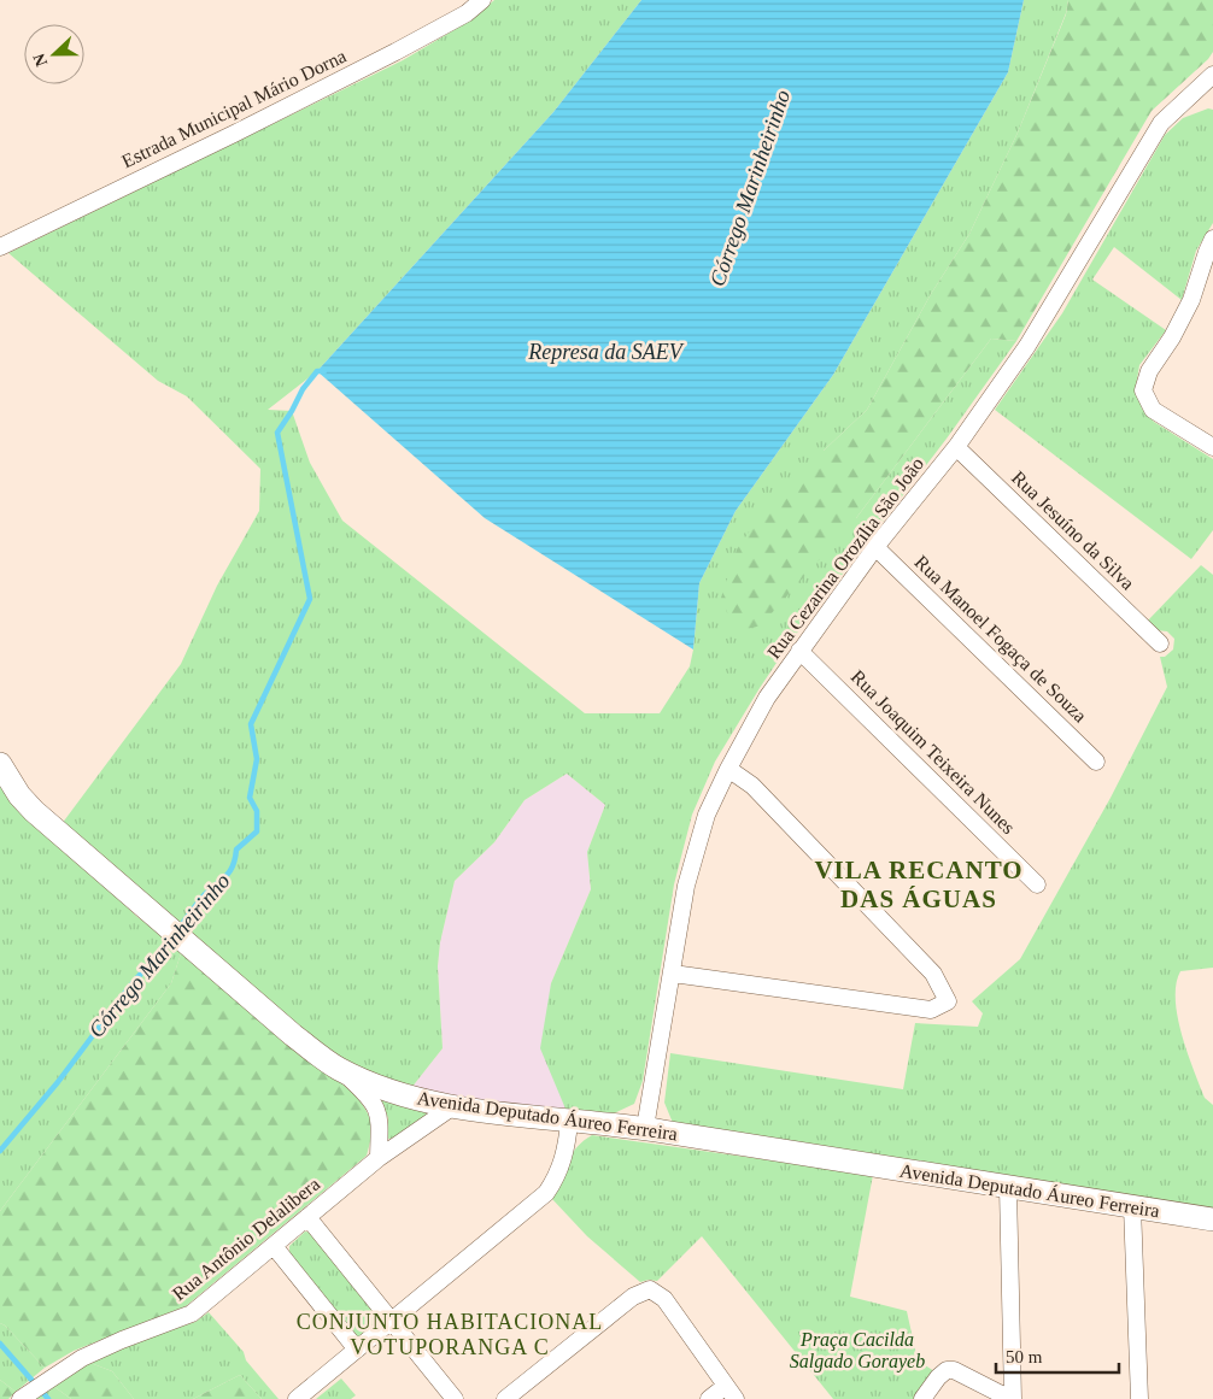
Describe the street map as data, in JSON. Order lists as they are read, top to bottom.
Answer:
{
  "streets": {
    "main road": ["Avenida Deputado Áureo Ferreira"],
    "street": [
      "Estrada Municipal Mário Dorna",
      "Rua Jesuíno da Silva",
      "Rua Cezarina Orozília São João",
      "Rua Manoel Fogaça de Souza",
      "Rua Joaquim Teixeira Nunes",
      "Rua Antônio Delalibera"
    ]
  },
  "crossings": [
    ["Rua Jesuíno da Silva", "Rua Cezarina Orozília São João"],
    ["Rua Cezarina Orozília São João", "Rua Manoel Fogaça de Souza"],
    ["Rua Cezarina Orozília São João", "Rua Joaquim Teixeira Nunes"],
    ["Rua Cezarina Orozília São João", "Avenida Deputado Áureo Ferreira"],
    ["Avenida Deputado Áureo Ferreira", "Rua Antônio Delalibera"]
  ],
  "districts": ["VILA RECANTO DAS ÁGUAS", "CONJUNTO HABITACIONAL VOTUPORANGA C"],
  "water": ["Córrego Marinheirinho", "Represa da SAEV"],
  "parks": ["Praça Cacilda Salgado Gorayeb"],
  "scale_bar": "50 m",
  "north": "left"
}
